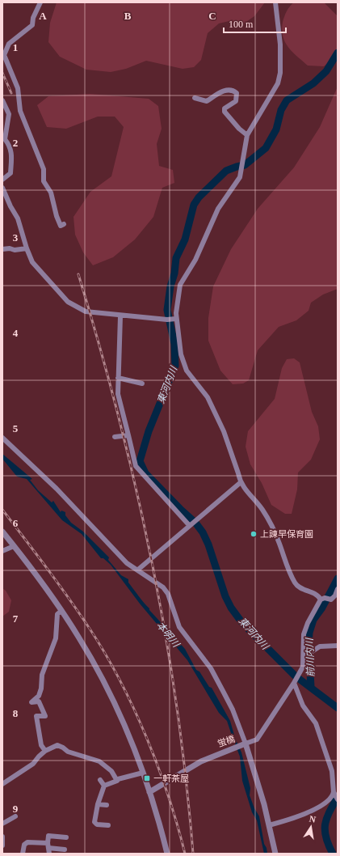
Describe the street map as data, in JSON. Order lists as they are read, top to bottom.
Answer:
{
  "streets": {
    "street": ["蛍橋"]
  },
  "water": ["東河内川", "本明川", "前川内川"],
  "places": {
    "other": ["上諫早保育園"],
    "transit": ["一軒茶屋"]
  },
  "scale_bar": "100 m",
  "north": "top",
  "grid": {
    "columns": ["A", "B", "C"],
    "rows": [
      "1",
      "2",
      "3",
      "4",
      "5",
      "6",
      "7",
      "8",
      "9"
    ]
  }
}
